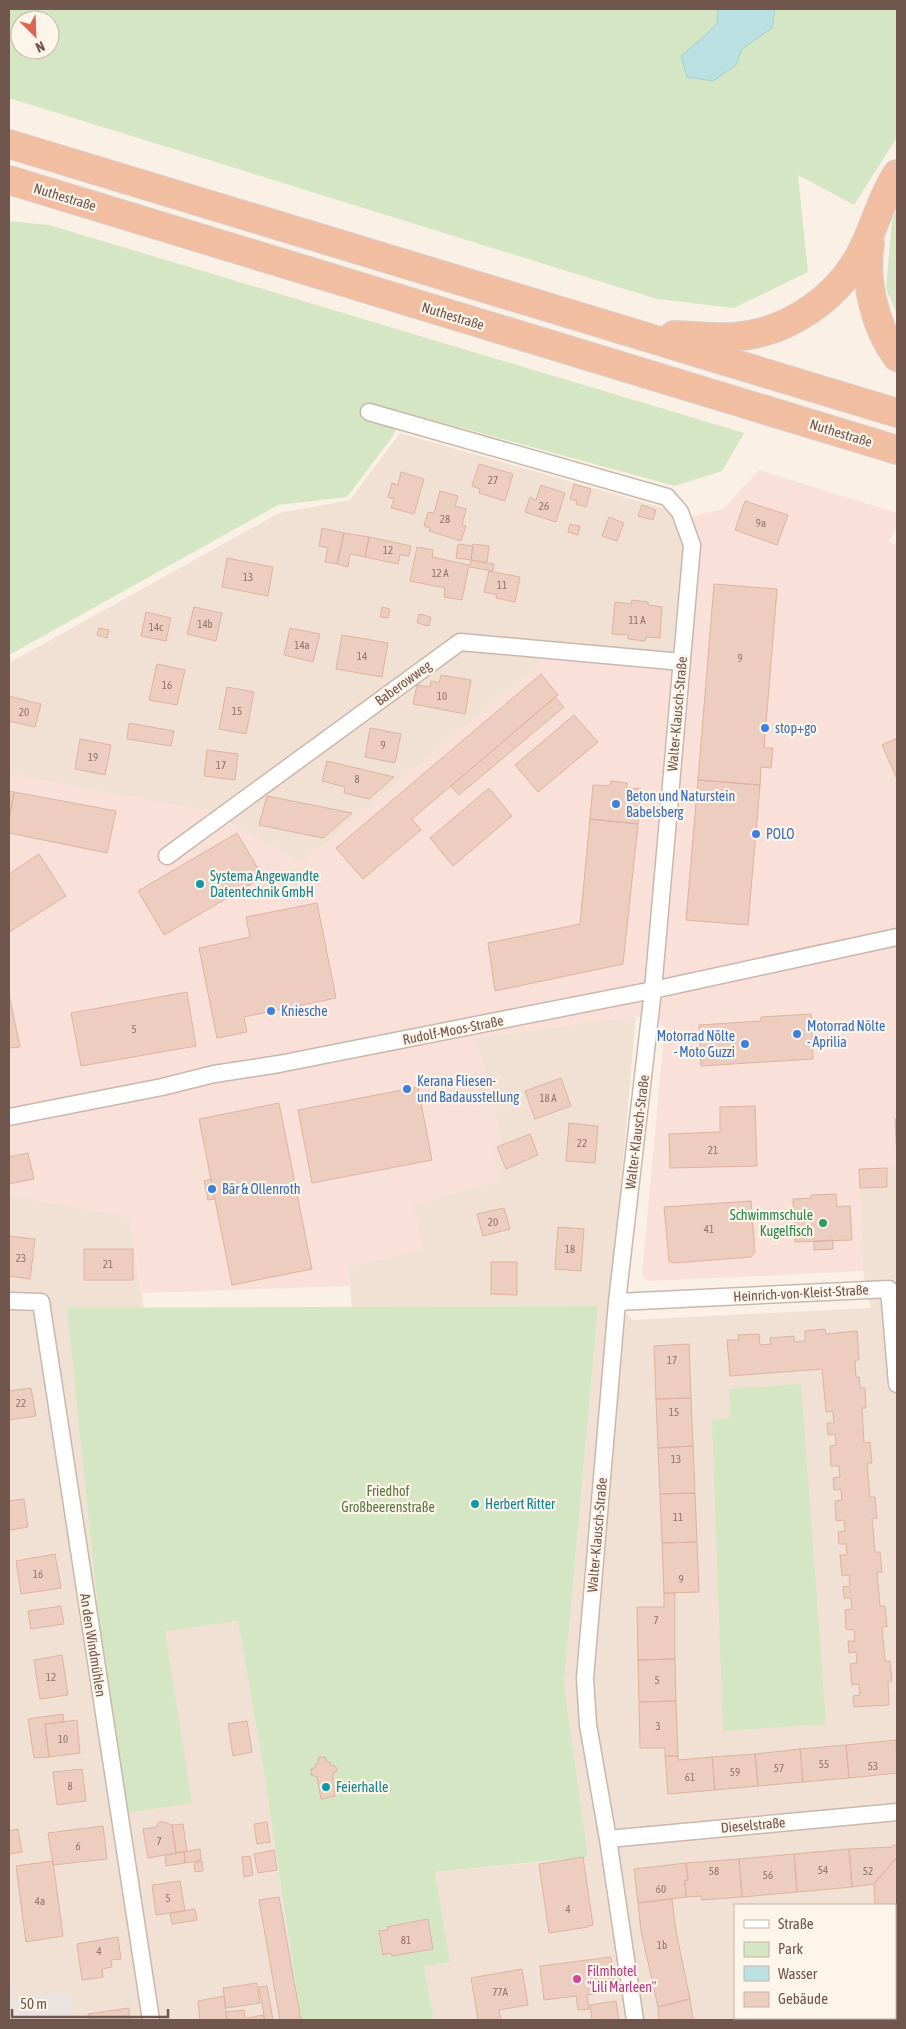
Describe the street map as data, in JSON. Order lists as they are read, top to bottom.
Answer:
{
  "streets": {
    "highway": ["Nuthestraße"],
    "street": [
      "Baberowweg",
      "Walter-Klausch-Straße",
      "Rudolf-Moos-Straße",
      "Heinrich-von-Kleist-Straße",
      "An den Windmühlen",
      "Dieselstraße"
    ]
  },
  "crossings": [
    ["Baberowweg", "Walter-Klausch-Straße"],
    ["Walter-Klausch-Straße", "Rudolf-Moos-Straße"],
    ["Walter-Klausch-Straße", "Heinrich-von-Kleist-Straße"],
    ["Walter-Klausch-Straße", "Dieselstraße"]
  ],
  "parks": ["Friedhof Großbeerenstraße"],
  "places": [
    "stop+go",
    "Beton und Naturstein Babelsberg",
    "POLO",
    "Systema Angewandte Datentechnik GmbH",
    "Kniesche",
    "Motorrad Nölte - Aprilia",
    "Motorrad Nölte - Moto Guzzi",
    "Kerana Fliesen- und Badausstellung",
    "Bär & Ollenroth",
    "Schwimmschule Kugelfisch",
    "Herbert Ritter",
    "Feierhalle",
    "Filmhotel \"Lili Marleen\""
  ],
  "house_numbers": [
    "27",
    "26",
    "28",
    "9a",
    "12",
    "12 A",
    "13",
    "11",
    "11 A",
    "14b",
    "14c",
    "14a",
    "14",
    "9",
    "16",
    "10",
    "15",
    "20",
    "9",
    "19",
    "17",
    "8",
    "5",
    "18 A",
    "22",
    "21",
    "20",
    "41",
    "18",
    "23",
    "21",
    "17",
    "22",
    "15",
    "13",
    "11",
    "16",
    "9",
    "7",
    "12",
    "5",
    "3",
    "10",
    "55",
    "53",
    "57",
    "59",
    "61",
    "8",
    "7",
    "6",
    "54",
    "58",
    "52",
    "56",
    "60",
    "5",
    "4a",
    "4",
    "81",
    "1b",
    "4",
    "77A"
  ],
  "legend": [
    "Straße",
    "Park",
    "Wasser",
    "Gebäude"
  ],
  "scale_bar": "50 m",
  "north": "bottom right"
}
